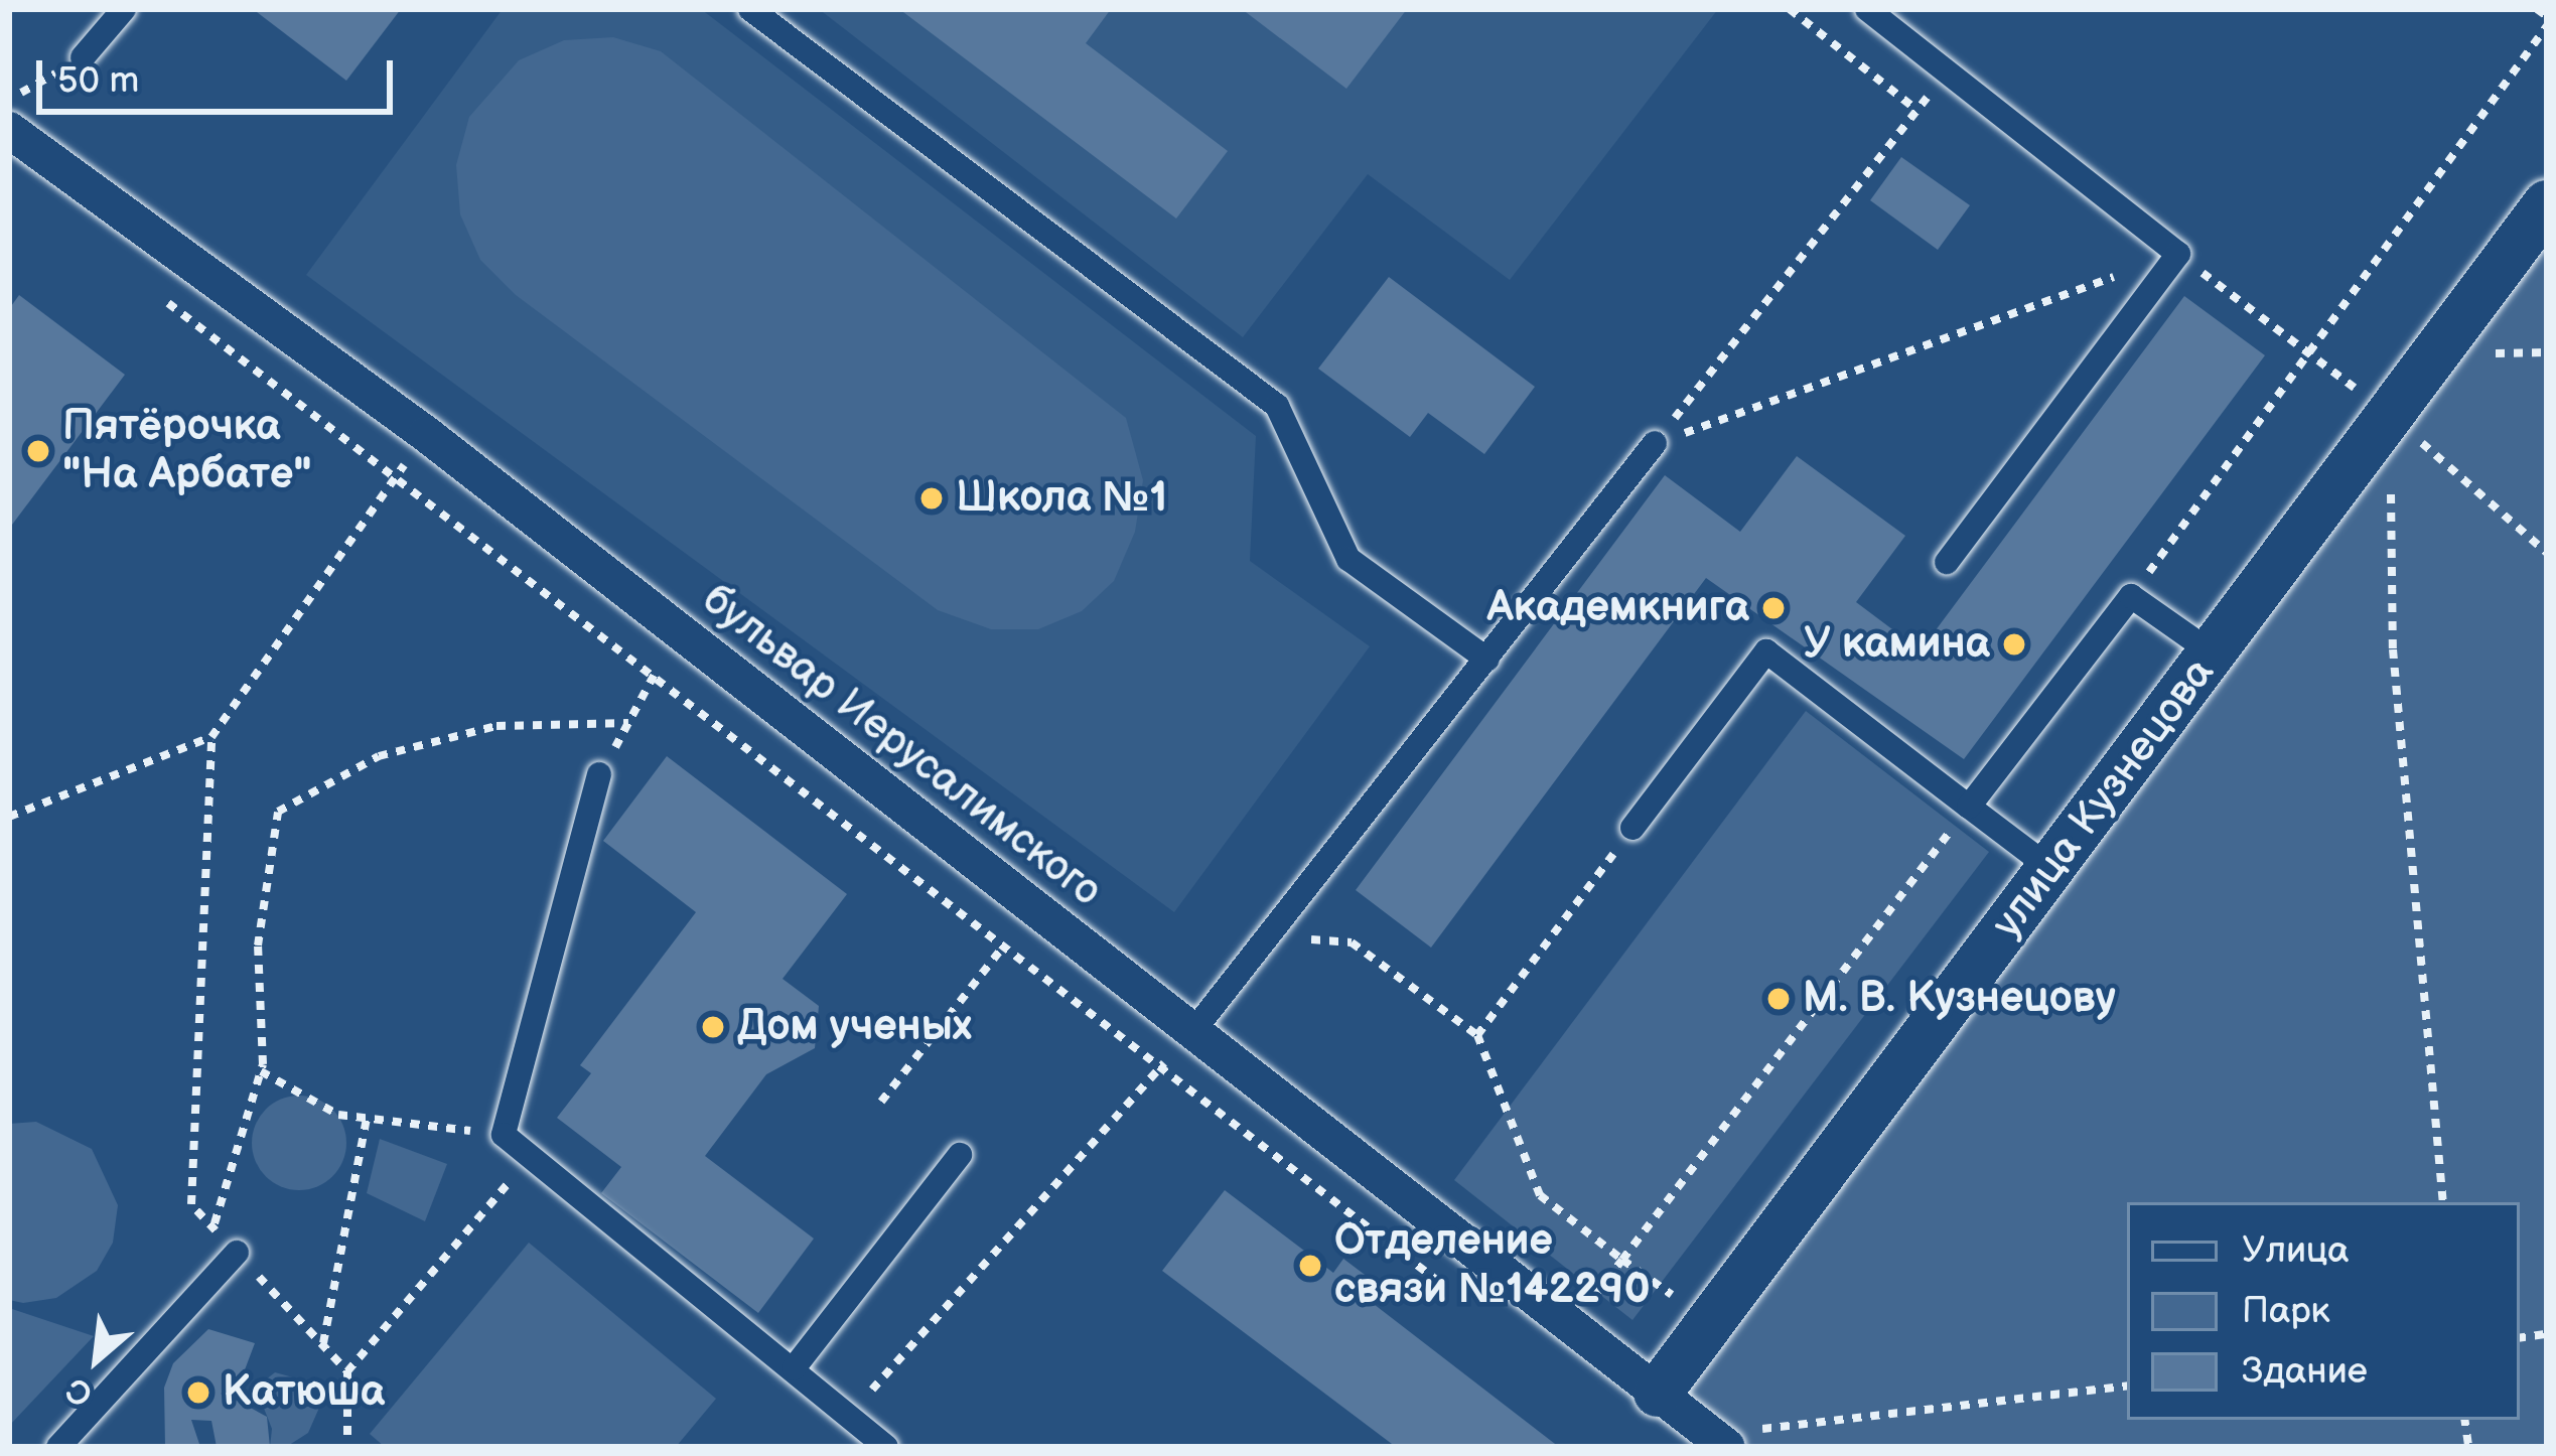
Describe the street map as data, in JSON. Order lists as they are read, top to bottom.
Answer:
{
  "streets": {
    "street": ["бульвар Иерусалимского", "улица Кузнецова"]
  },
  "crossings": [
    ["бульвар Иерусалимского", "улица Кузнецова"]
  ],
  "places": [
    "Пятёрочка \"На Арбате\"",
    "Школа №1",
    "Академкнига",
    "У камина",
    "М. В. Кузнецову",
    "Дом ученых",
    "Отделение связи №142290",
    "Катюша"
  ],
  "legend": ["Улица", "Парк", "Здание"],
  "scale_bar": "50 m",
  "north": "bottom left"
}
